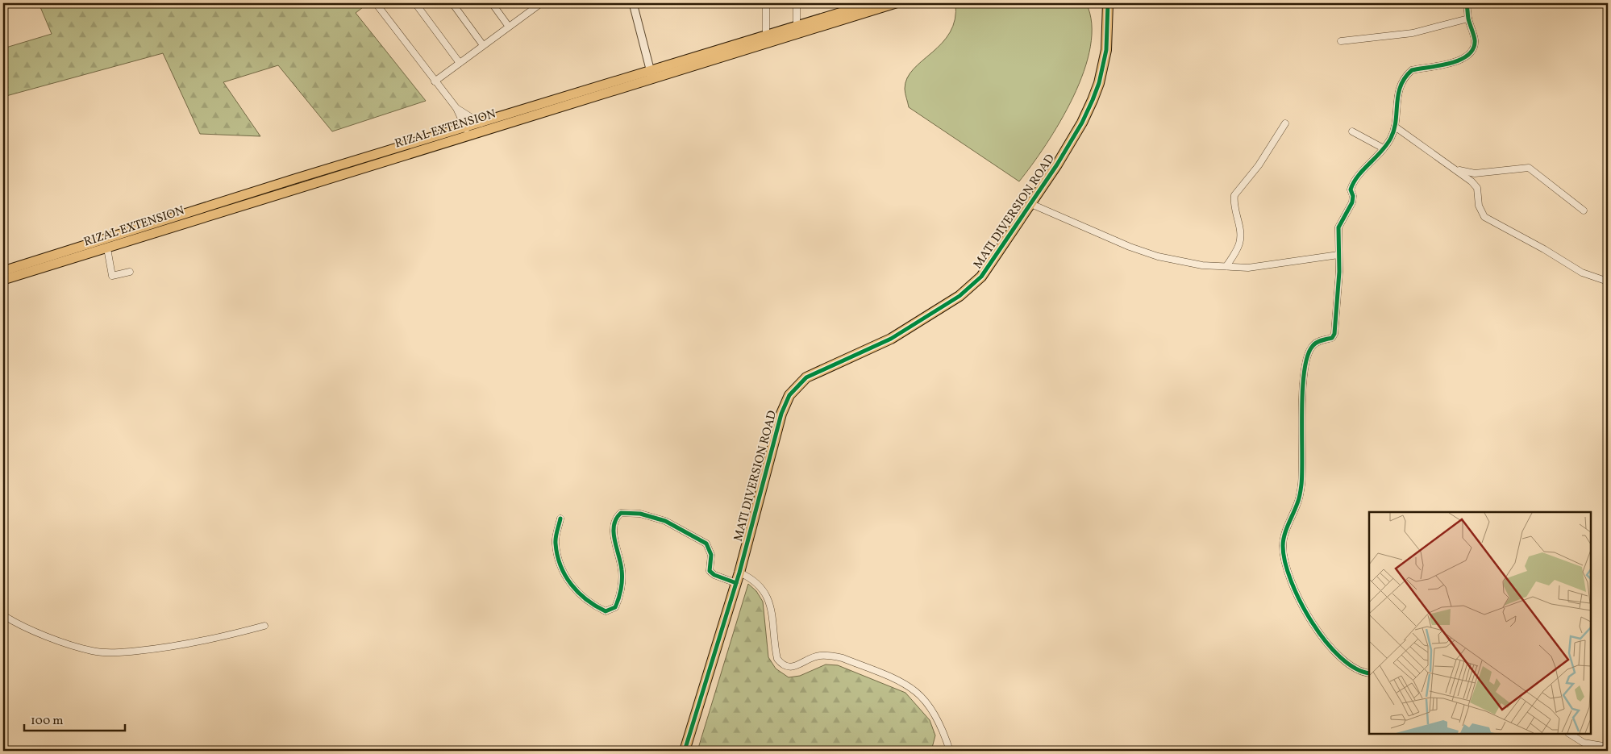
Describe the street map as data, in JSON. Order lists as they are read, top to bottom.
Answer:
{
  "streets": {
    "highway": ["MATI DIVERSION ROAD"],
    "main road": ["RIZAL EXTENSION"]
  },
  "scale_bar": "100 m"
}
